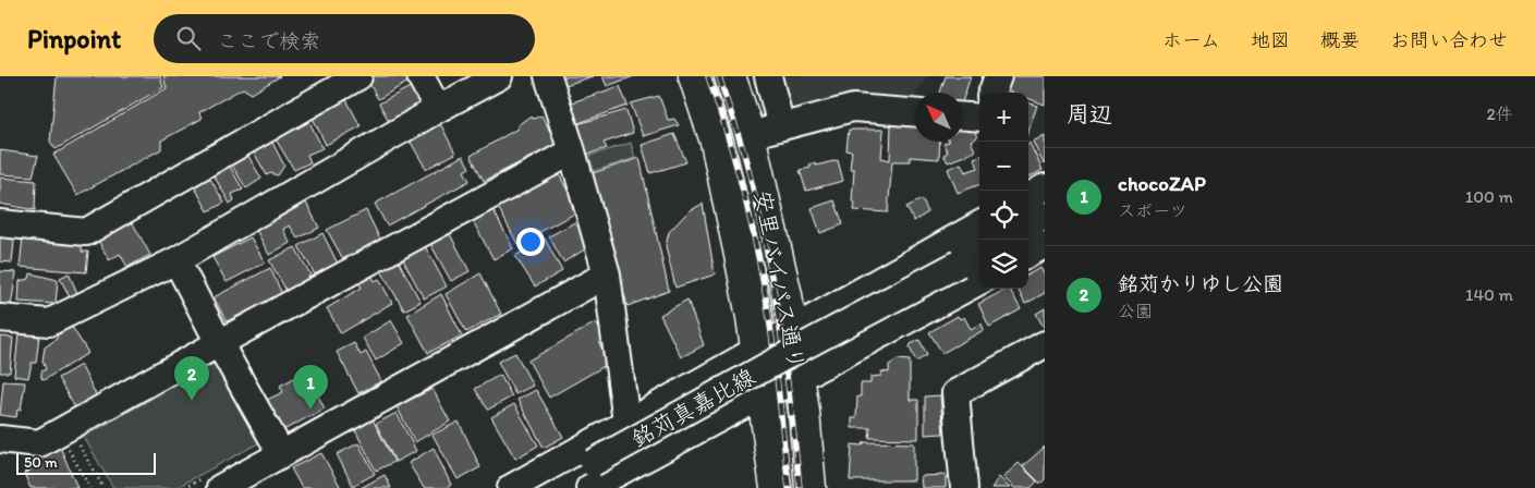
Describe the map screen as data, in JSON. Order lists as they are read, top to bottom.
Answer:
{
  "streets": {
    "highway": ["安里バイパス通り"],
    "street": ["銘苅真嘉比線"]
  },
  "scale_bar": "50 m",
  "north": "top left",
  "page": {
    "header": "Pinpoint",
    "search": "ここで検索",
    "nav": [
      "ホーム",
      "地図",
      "概要",
      "お問い合わせ"
    ],
    "heading": ["周辺", "2件"],
    "map_buttons": ["+", "−"],
    "list": [
      {
        "mark": "1",
        "name": "chocoZAP",
        "note": "スポーツ",
        "value": "100 m"
      },
      {
        "mark": "2",
        "name": "銘苅かりゆし公園",
        "note": "公園",
        "value": "140 m"
      }
    ],
    "pins": ["2", "1"],
    "scale": "50 m"
  }
}
